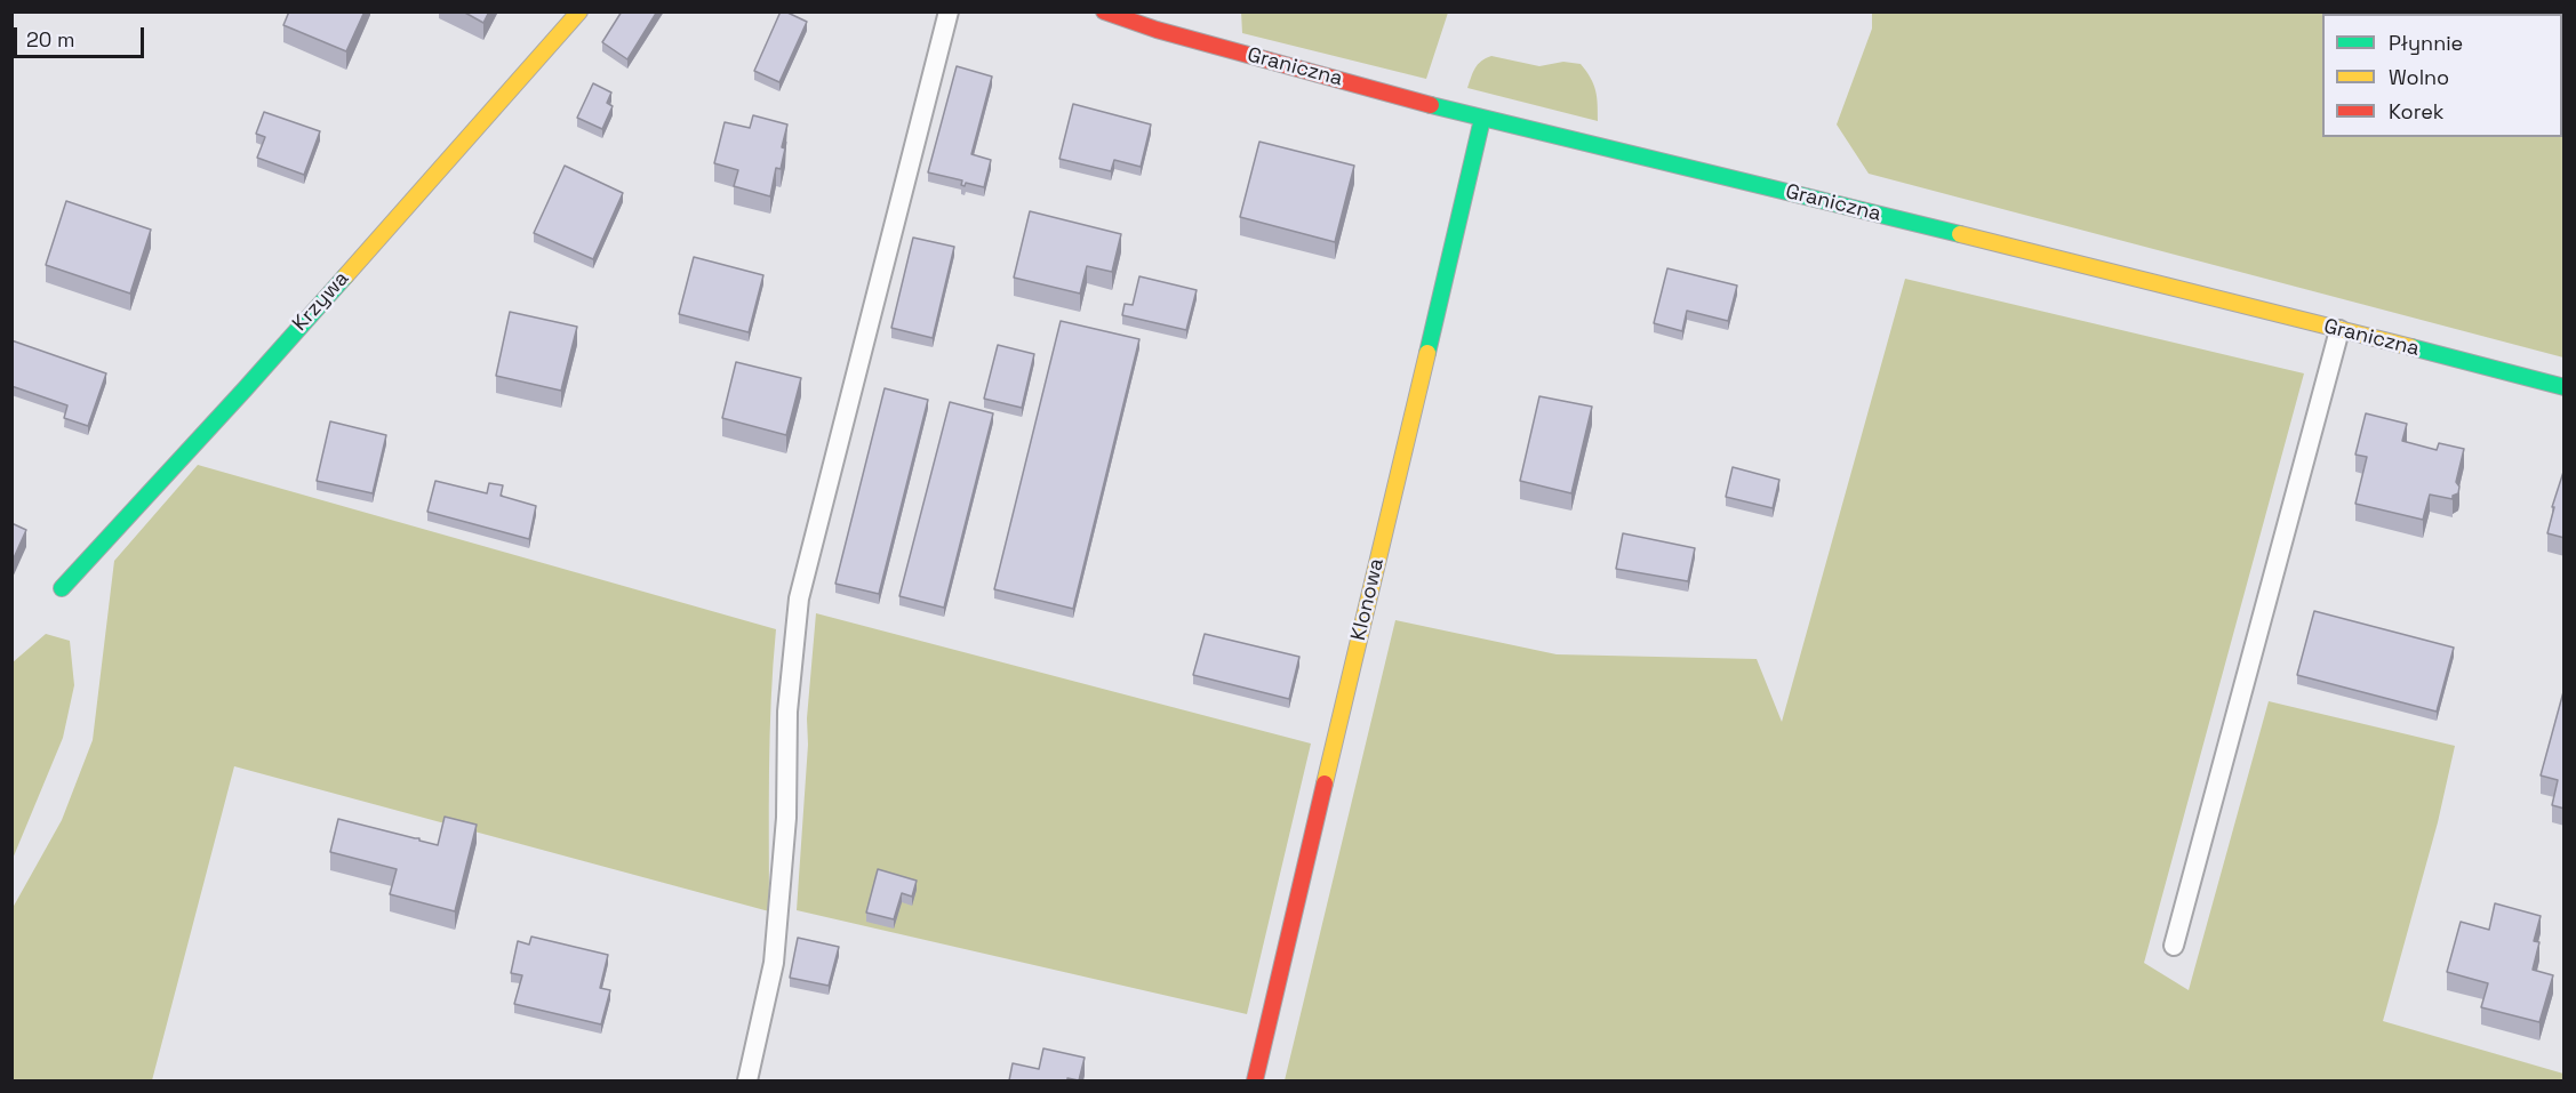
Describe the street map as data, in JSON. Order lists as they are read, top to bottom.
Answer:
{
  "streets": {
    "street": ["Graniczna", "Krzywa", "Klonowa"]
  },
  "crossings": [
    ["Graniczna", "Klonowa"]
  ],
  "legend": ["Płynnie", "Wolno", "Korek"],
  "scale_bar": "20 m"
}
